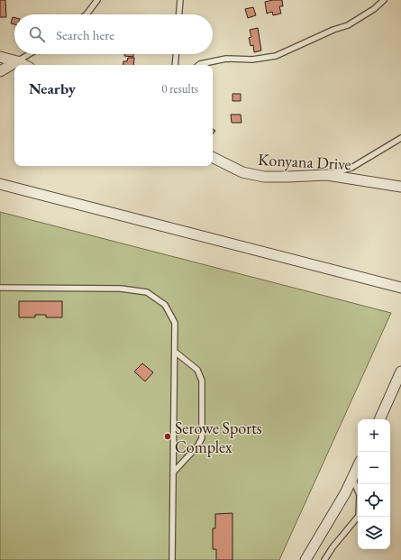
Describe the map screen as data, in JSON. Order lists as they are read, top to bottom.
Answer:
{
  "streets": {
    "street": ["Konyana Drive"]
  },
  "places": ["Serowe Sports Complex"],
  "page": {
    "search": "Search here",
    "heading": ["Nearby", "0 results"],
    "map_buttons": ["+", "−"]
  }
}
